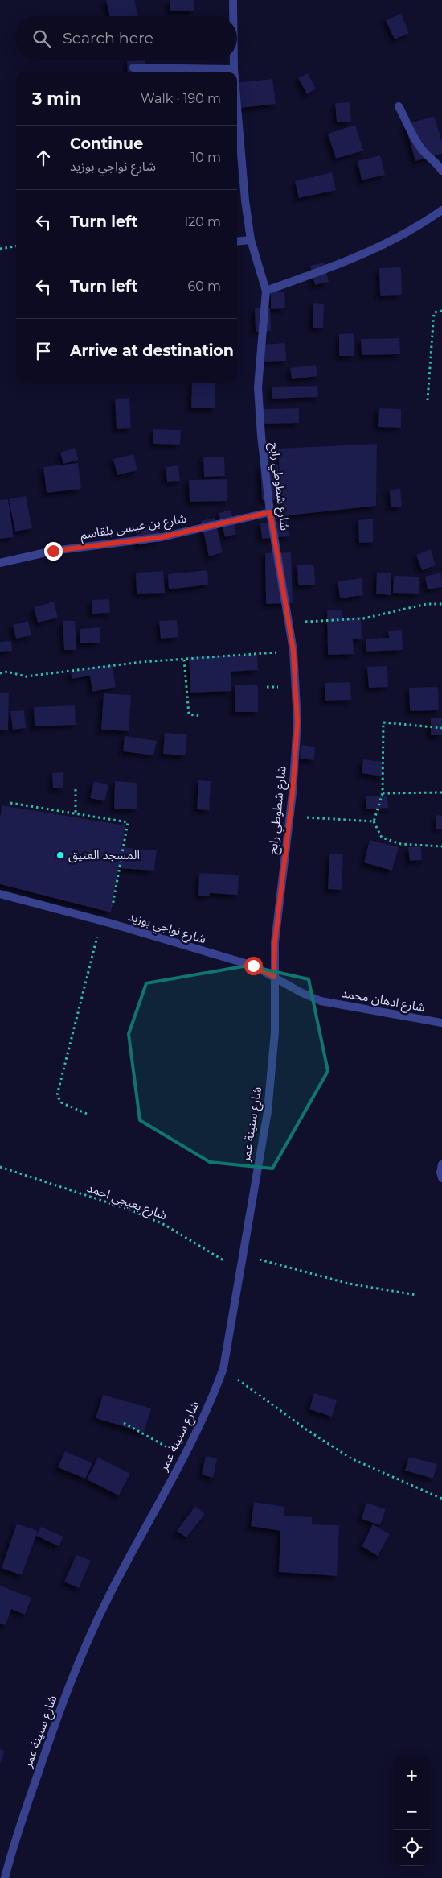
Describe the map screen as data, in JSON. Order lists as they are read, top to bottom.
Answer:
{
  "streets": {
    "street": [
      "شارع شطوطي رابح",
      "شارع بن عيسى بلقاسم",
      "شارع نواجي بوزيد",
      "شارع ادهان محمد",
      "شارع سنينة عمر"
    ],
    "path": ["شارع بعيجي احمد"]
  },
  "crossings": [
    ["شارع شطوطي رابح", "شارع بن عيسى بلقاسم"],
    ["شارع شطوطي رابح", "شارع نواجي بوزيد"],
    ["شارع شطوطي رابح", "شارع سنينة عمر"],
    ["شارع نواجي بوزيد", "شارع ادهان محمد"],
    ["شارع نواجي بوزيد", "شارع سنينة عمر"],
    ["شارع سنينة عمر", "شارع بعيجي احمد"]
  ],
  "places": ["المسجد العتيق"],
  "page": {
    "search": "Search here",
    "heading": ["3 min", "Walk · 190 m"],
    "list": [
      ["Continue", "شارع نواجي بوزيد", "10 m"],
      ["Turn left", "120 m"],
      ["Turn left", "60 m"],
      "Arrive at destination"
    ],
    "map_buttons": ["+", "−"]
  }
}
